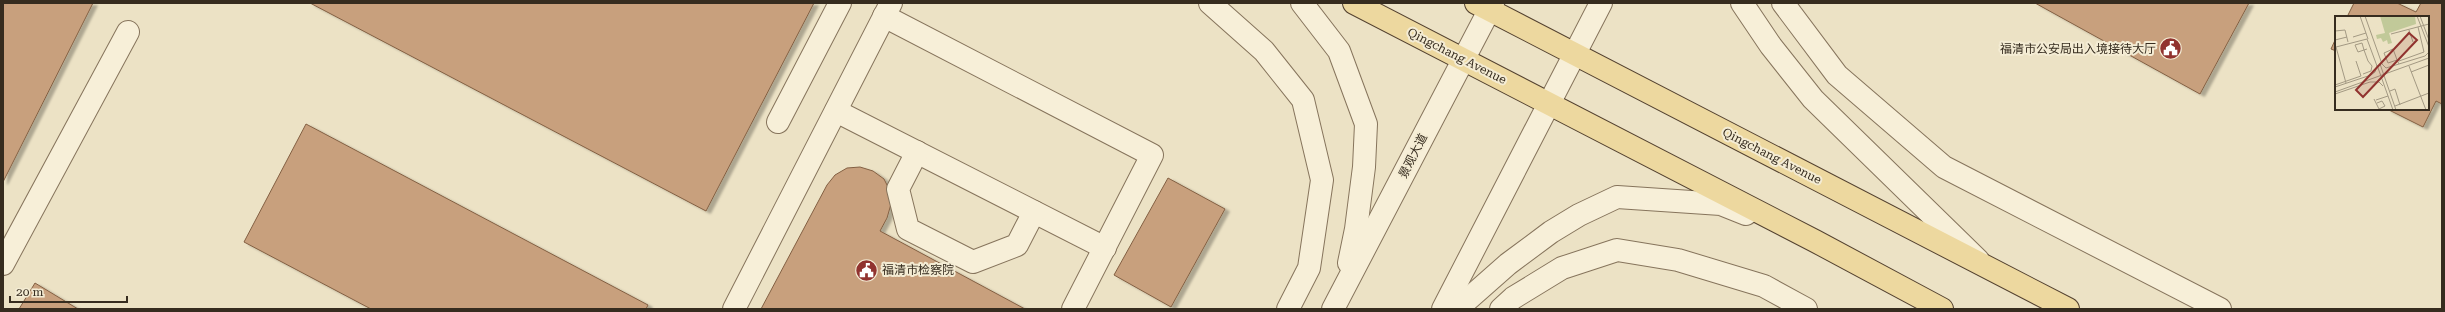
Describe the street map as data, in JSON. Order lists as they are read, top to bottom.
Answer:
{
  "streets": {
    "main road": ["Qingchang Avenue"],
    "street": ["景观大道"]
  },
  "crossings": [
    ["Qingchang Avenue", "景观大道"]
  ],
  "places": {
    "public building": ["福清市公安局出入境接待大厅", "福清市检察院"]
  },
  "scale_bar": "20 m"
}
